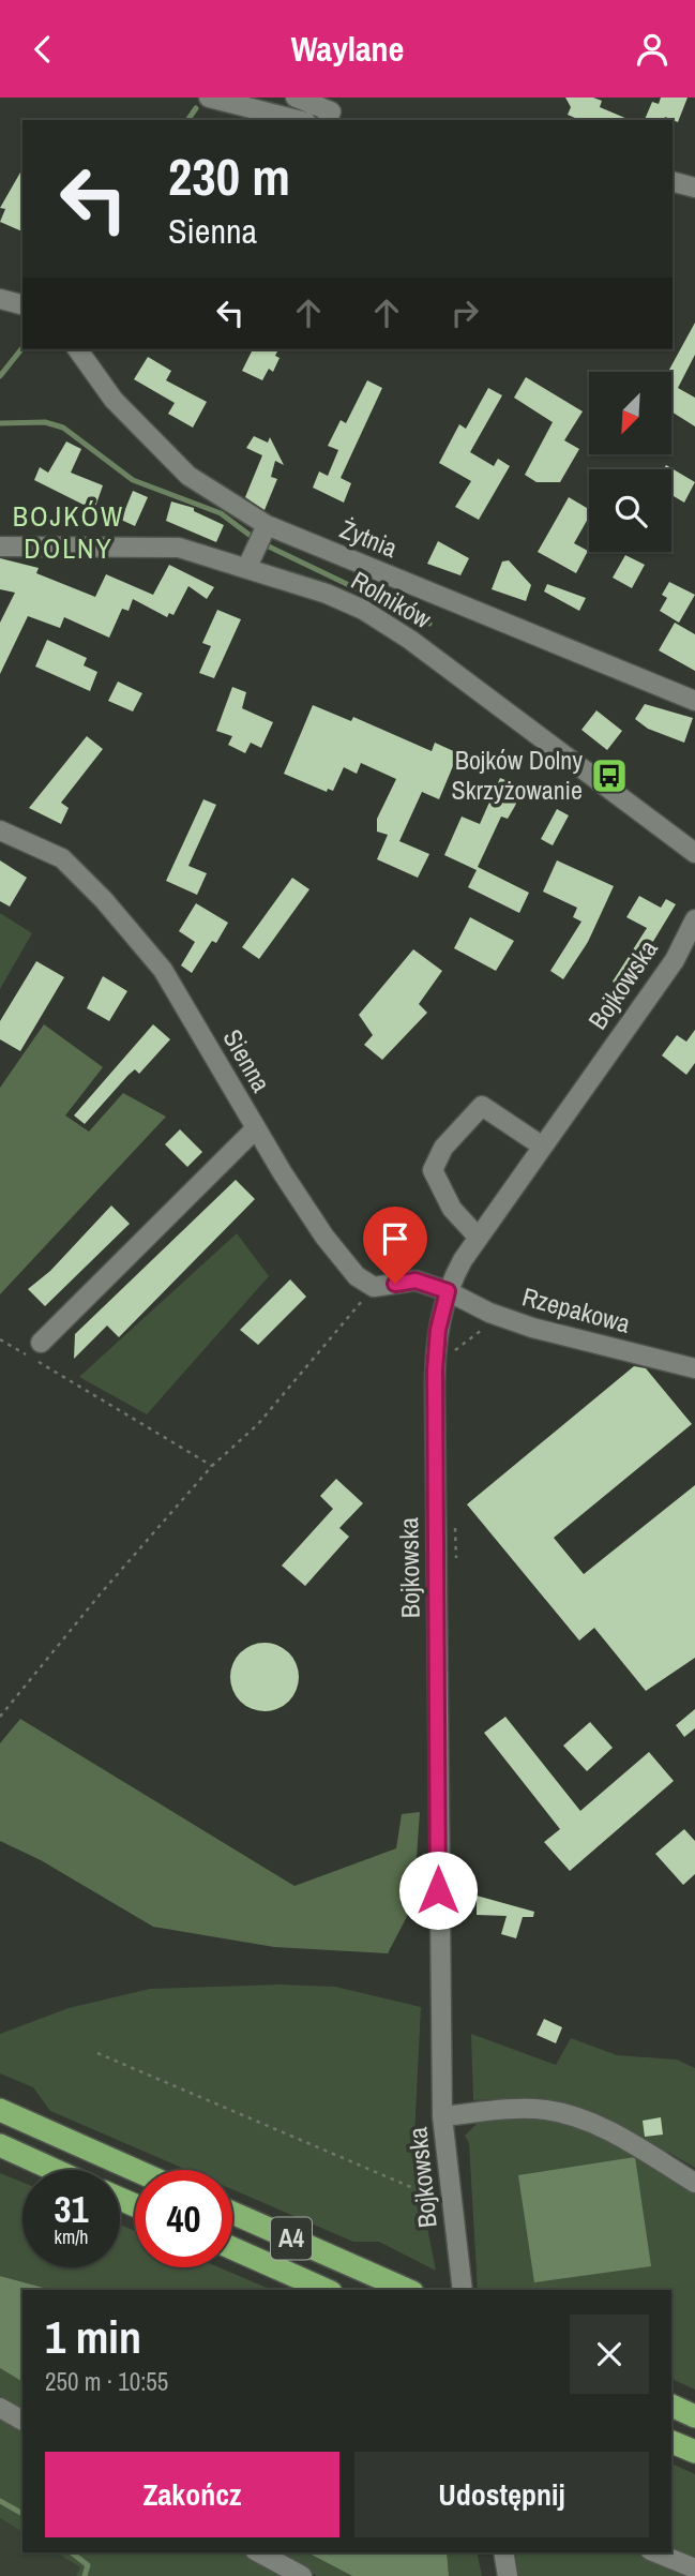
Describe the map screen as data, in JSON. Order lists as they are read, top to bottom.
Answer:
{
  "streets": {
    "highway": ["A4"],
    "street": [
      "Żytnia",
      "Rolników",
      "Bojkowska",
      "Sienna",
      "Rzepakowa"
    ]
  },
  "crossings": [
    ["Bojkowska", "Rzepakowa"]
  ],
  "districts": ["BOJKÓW DOLNY"],
  "places": {
    "bus stop": ["Bojków Dolny Skrzyżowanie"]
  },
  "north": "bottom left",
  "page": {
    "header": "Waylane",
    "turn": ["230 m", "Sienna"],
    "speed": "31 km/h",
    "limit": "40",
    "heading": ["1 min", "250 m · 10:55"],
    "buttons": ["Zakończ", "Udostępnij"]
  }
}
